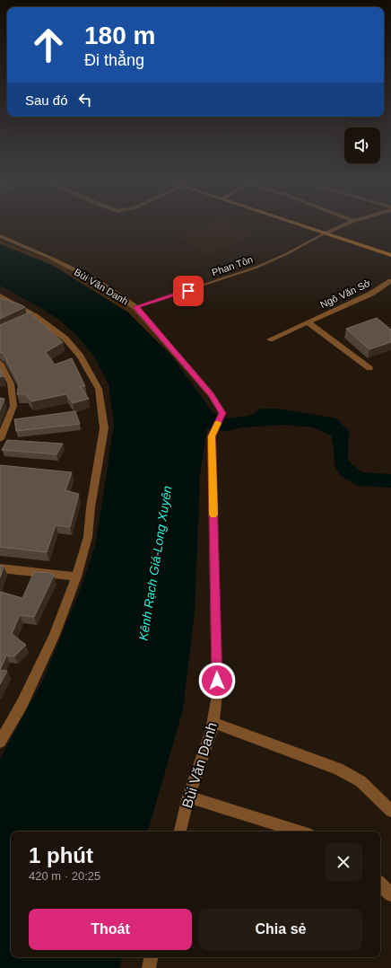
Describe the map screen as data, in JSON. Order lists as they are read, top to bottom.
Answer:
{
  "streets": {
    "street": ["Phan Tôn", "Bùi Văn Danh", "Ngô Văn Sở"]
  },
  "crossings": [
    ["Phan Tôn", "Bùi Văn Danh"]
  ],
  "water": ["Kênh Rạch Giá-Long Xuyên"],
  "page": {
    "turn": ["180 m", "Đi thẳng"],
    "then": "Sau đó",
    "heading": ["1 phút", "420 m · 20:25"],
    "buttons": ["Thoát", "Chia sẻ"]
  }
}
